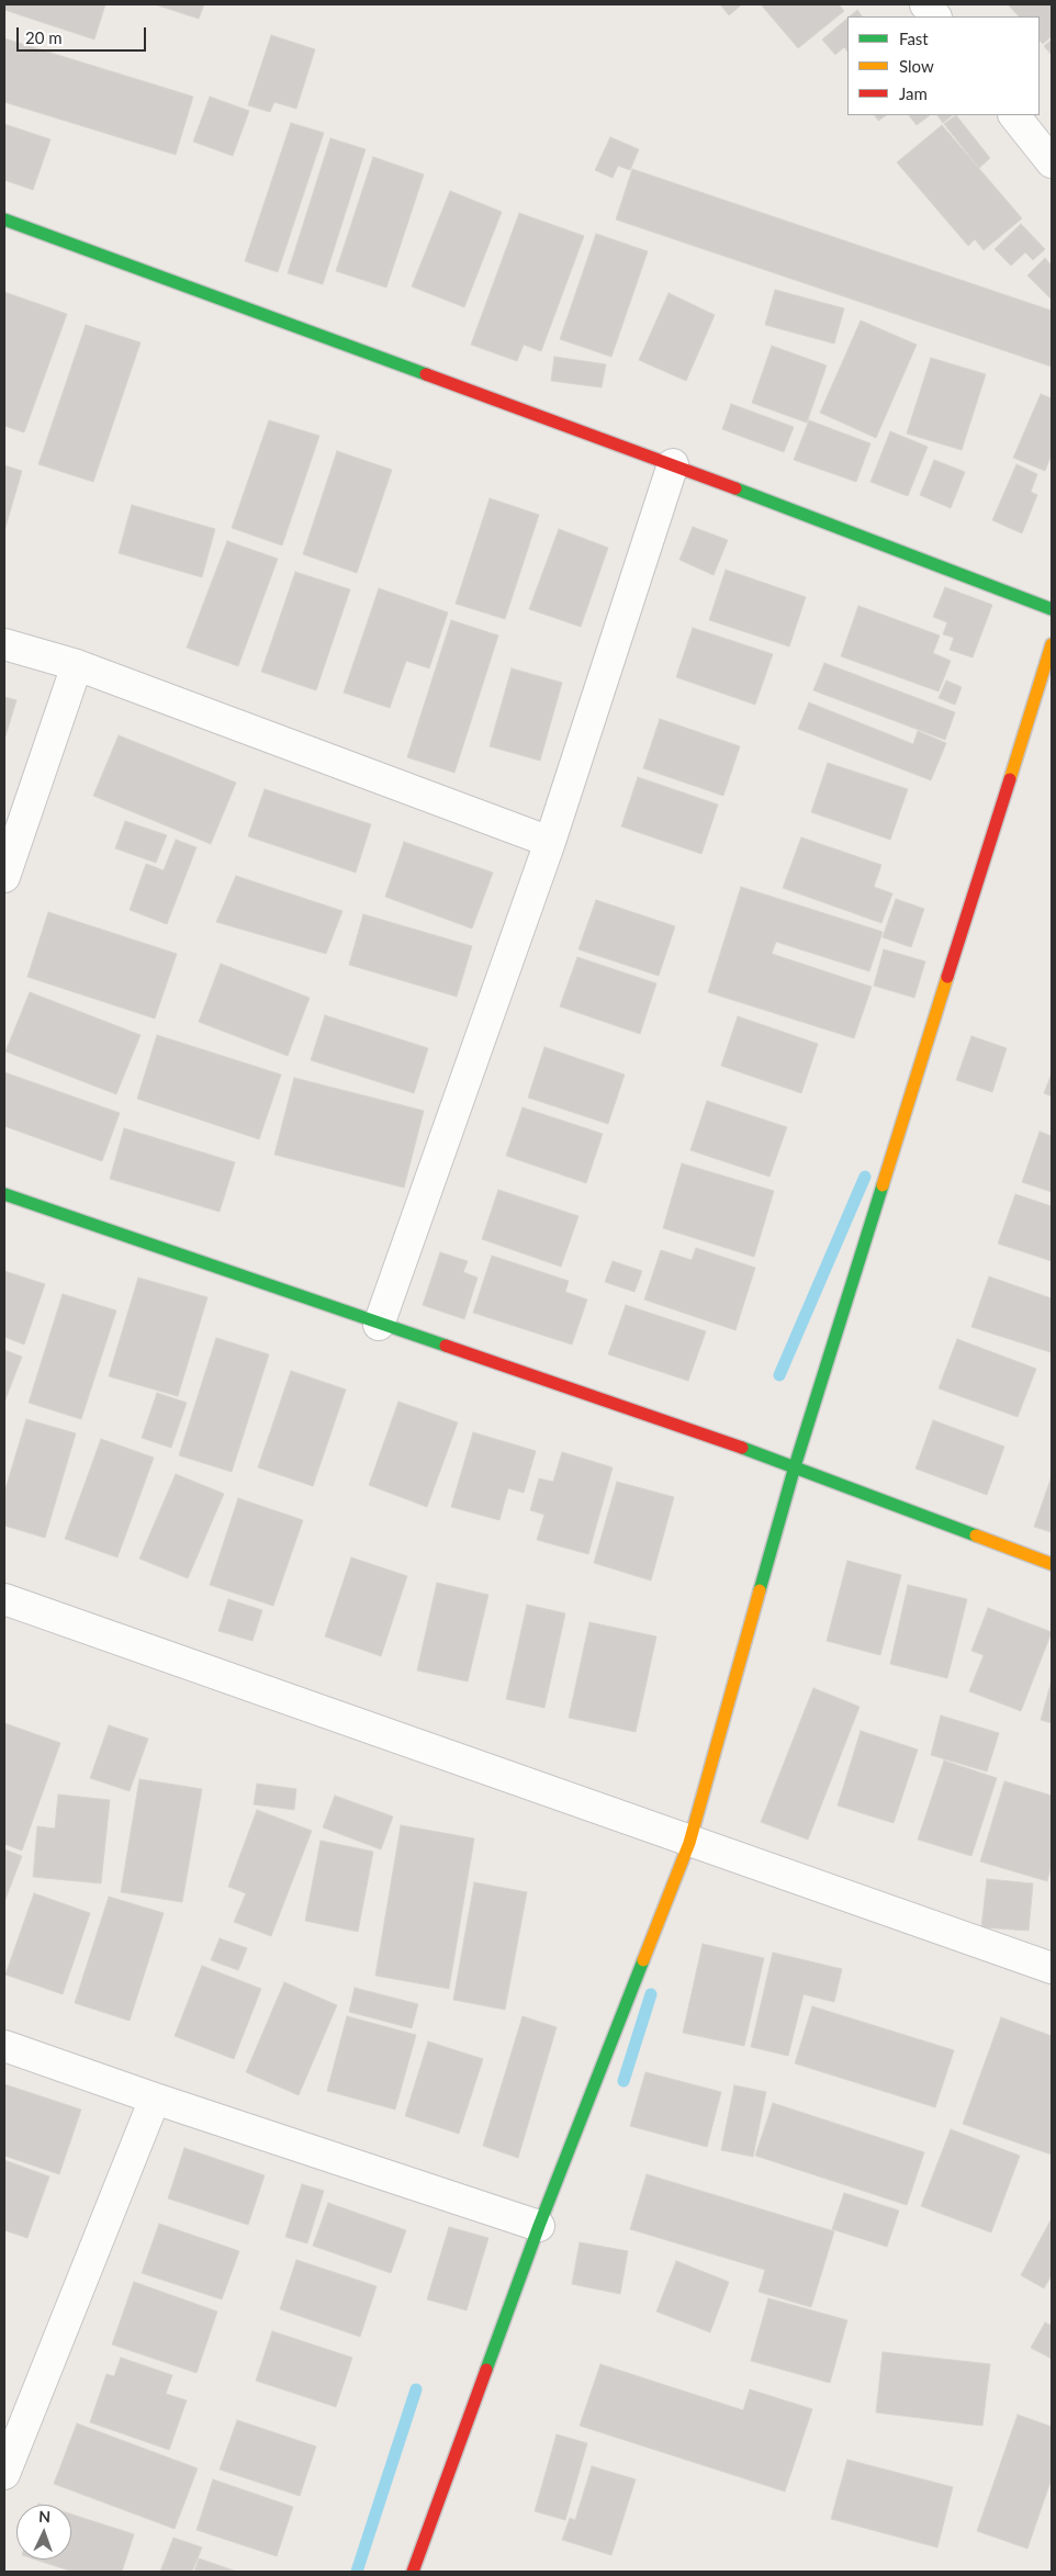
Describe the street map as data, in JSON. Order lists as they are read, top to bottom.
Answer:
{
  "legend": ["Fast", "Slow", "Jam"],
  "scale_bar": "20 m",
  "north": "top"
}
